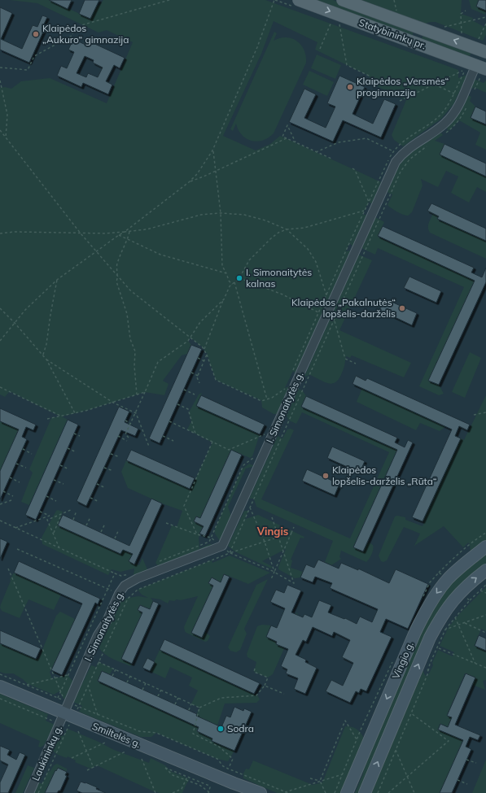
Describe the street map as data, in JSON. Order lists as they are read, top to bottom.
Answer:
{
  "streets": {
    "main road": ["Statybininkų pr.", "Vingio g.", "Smiltelės g."],
    "street": ["I. Simonaitytės g.", "Laukininkų g."]
  },
  "crossings": [
    ["Statybininkų pr.", "I. Simonaitytės g."],
    ["I. Simonaitytės g.", "Smiltelės g."],
    ["I. Simonaitytės g.", "Laukininkų g."],
    ["Smiltelės g.", "Laukininkų g."]
  ],
  "districts": ["Vingis"],
  "places": [
    "Klaipėdos „Aukuro“ gimnazija",
    "Klaipėdos „Versmės“ progimnazija",
    "I. Simonaitytės kalnas",
    "Klaipėdos „Pakalnutės“ lopšelis-darželis",
    "Klaipėdos lopšelis-darželis „Rūta“",
    "Sodra"
  ]
}
